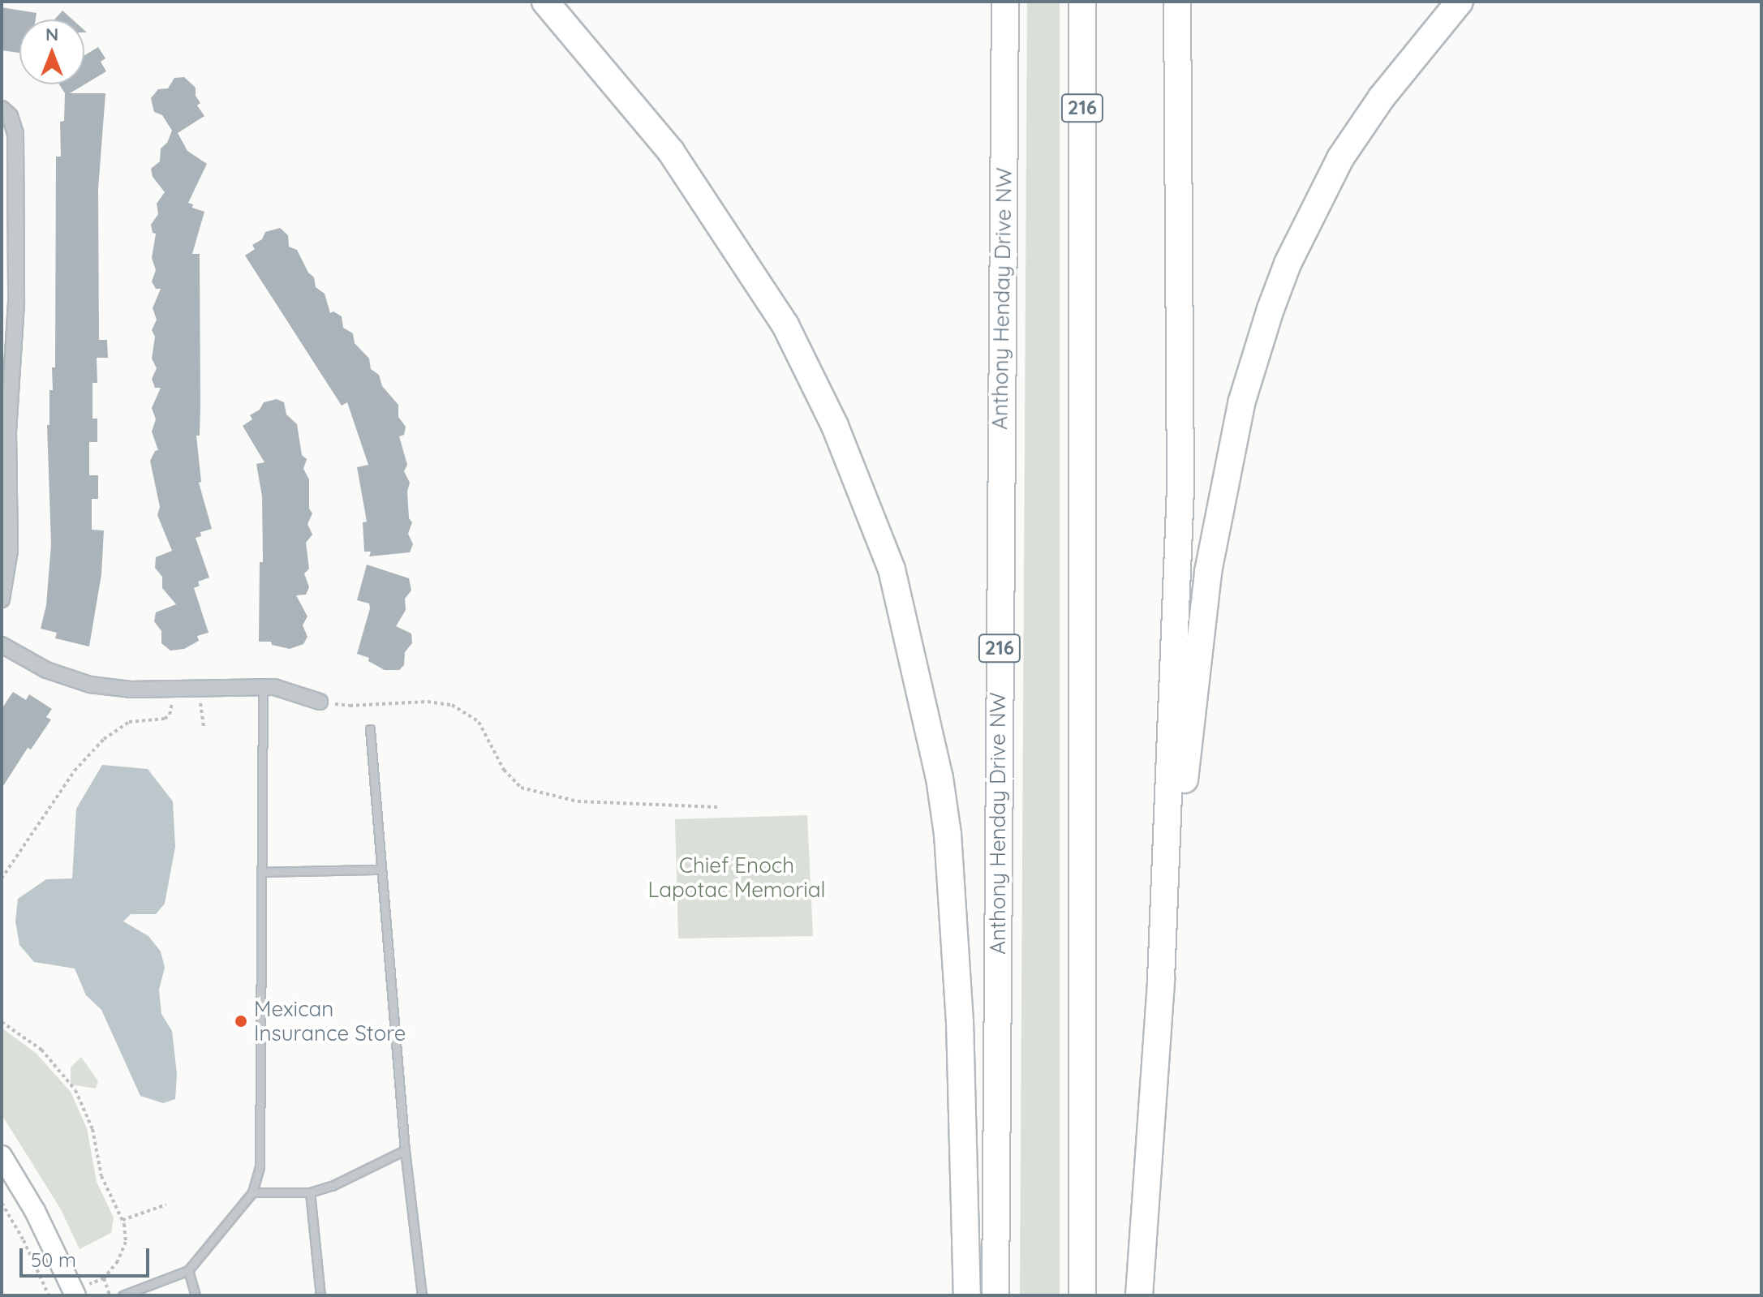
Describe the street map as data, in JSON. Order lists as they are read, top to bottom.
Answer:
{
  "streets": {
    "highway": ["216", "Anthony Henday Drive NW"]
  },
  "parks": ["Chief Enoch Lapotac Memorial"],
  "places": ["Mexican Insurance Store"],
  "scale_bar": "50 m",
  "north": "top"
}
